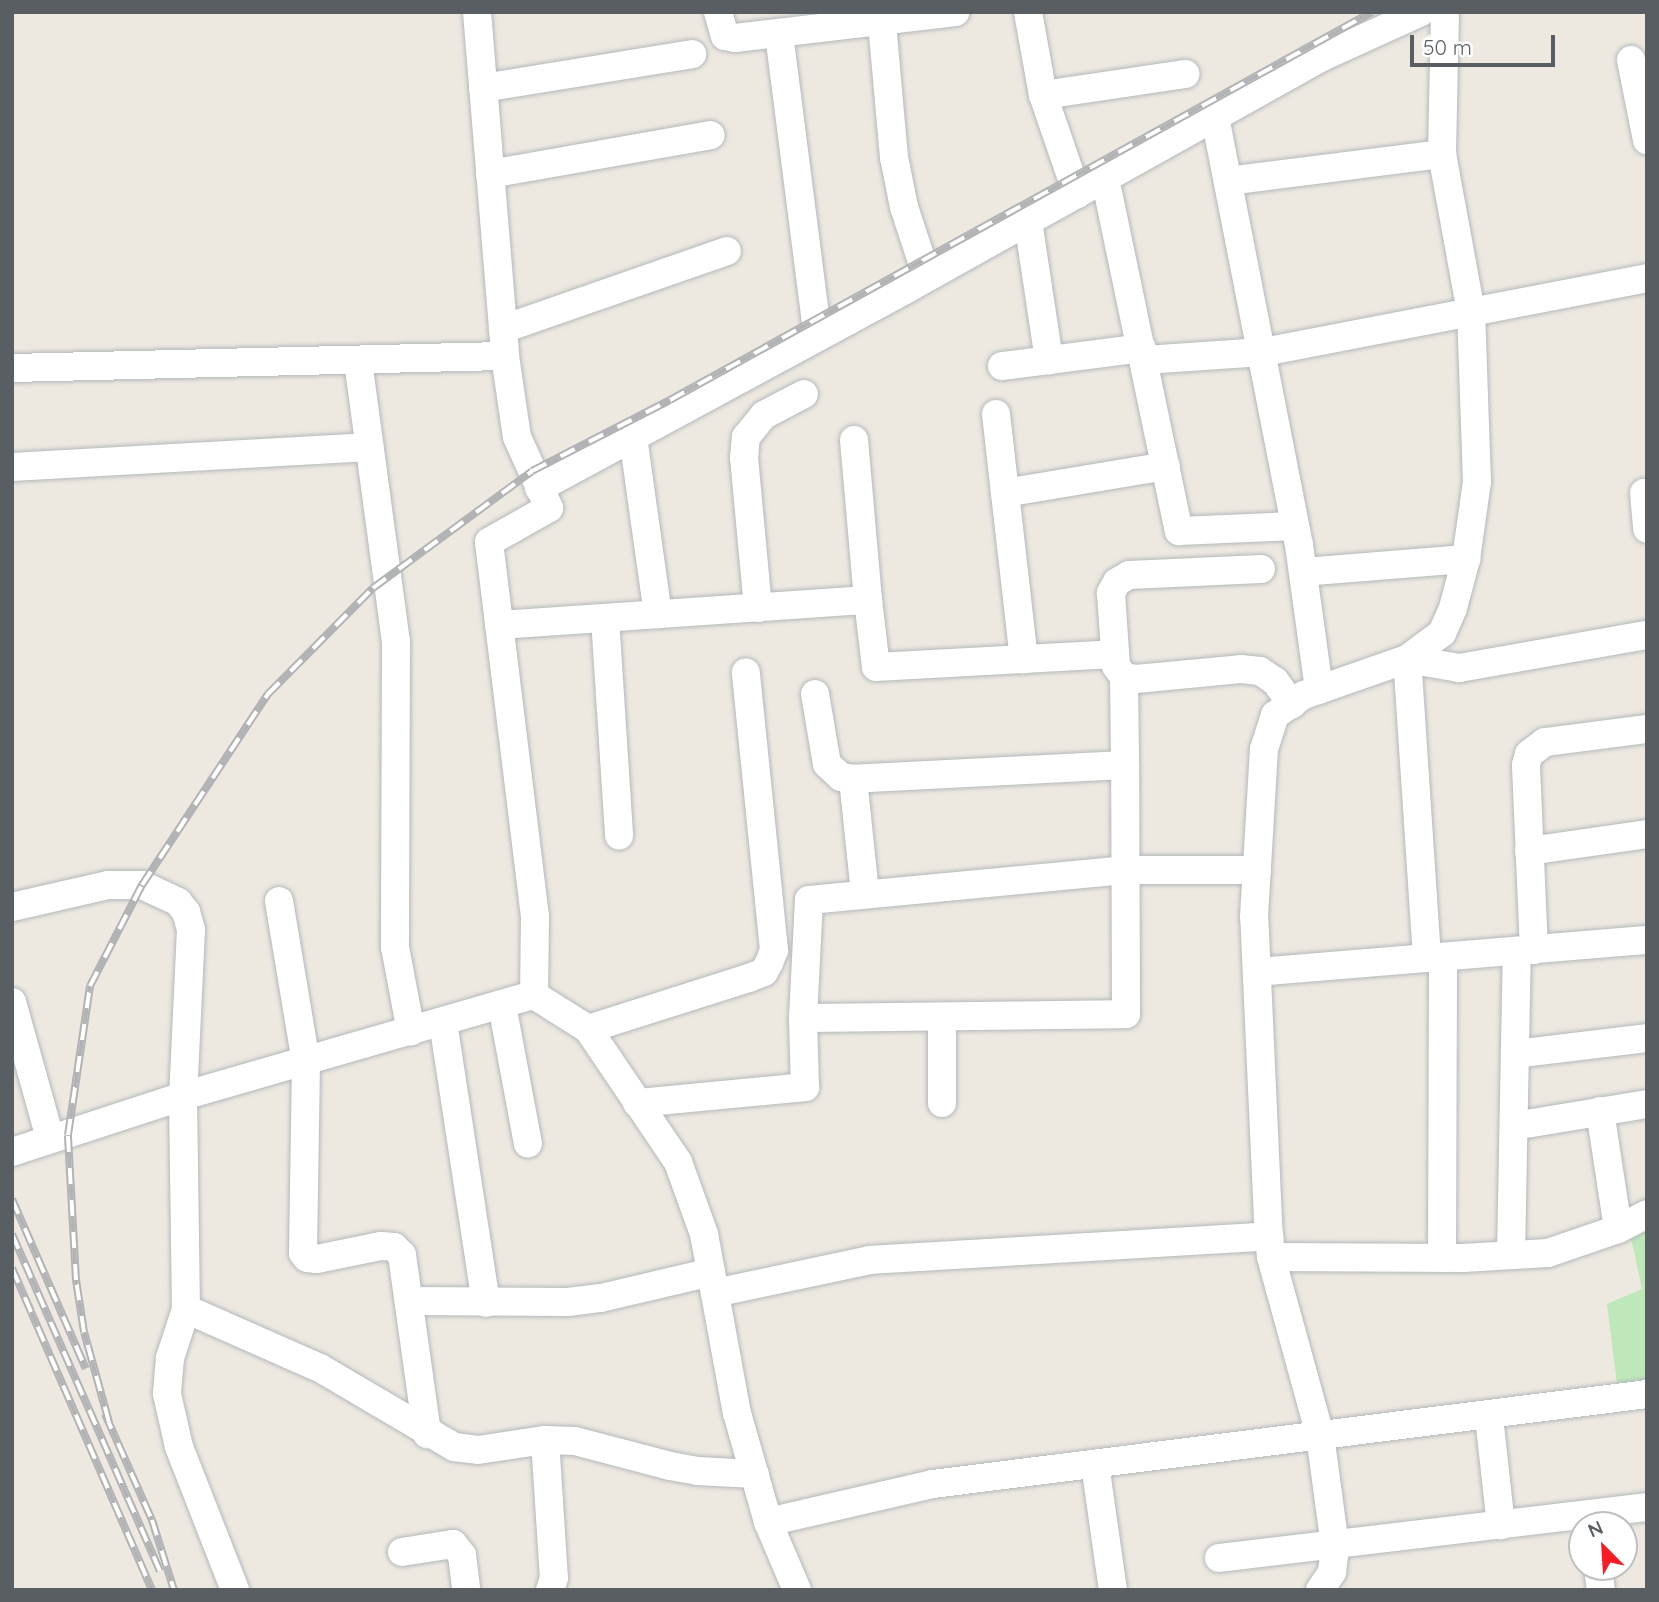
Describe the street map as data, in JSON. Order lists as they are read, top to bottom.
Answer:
{
  "scale_bar": "50 m",
  "north": "top left"
}
